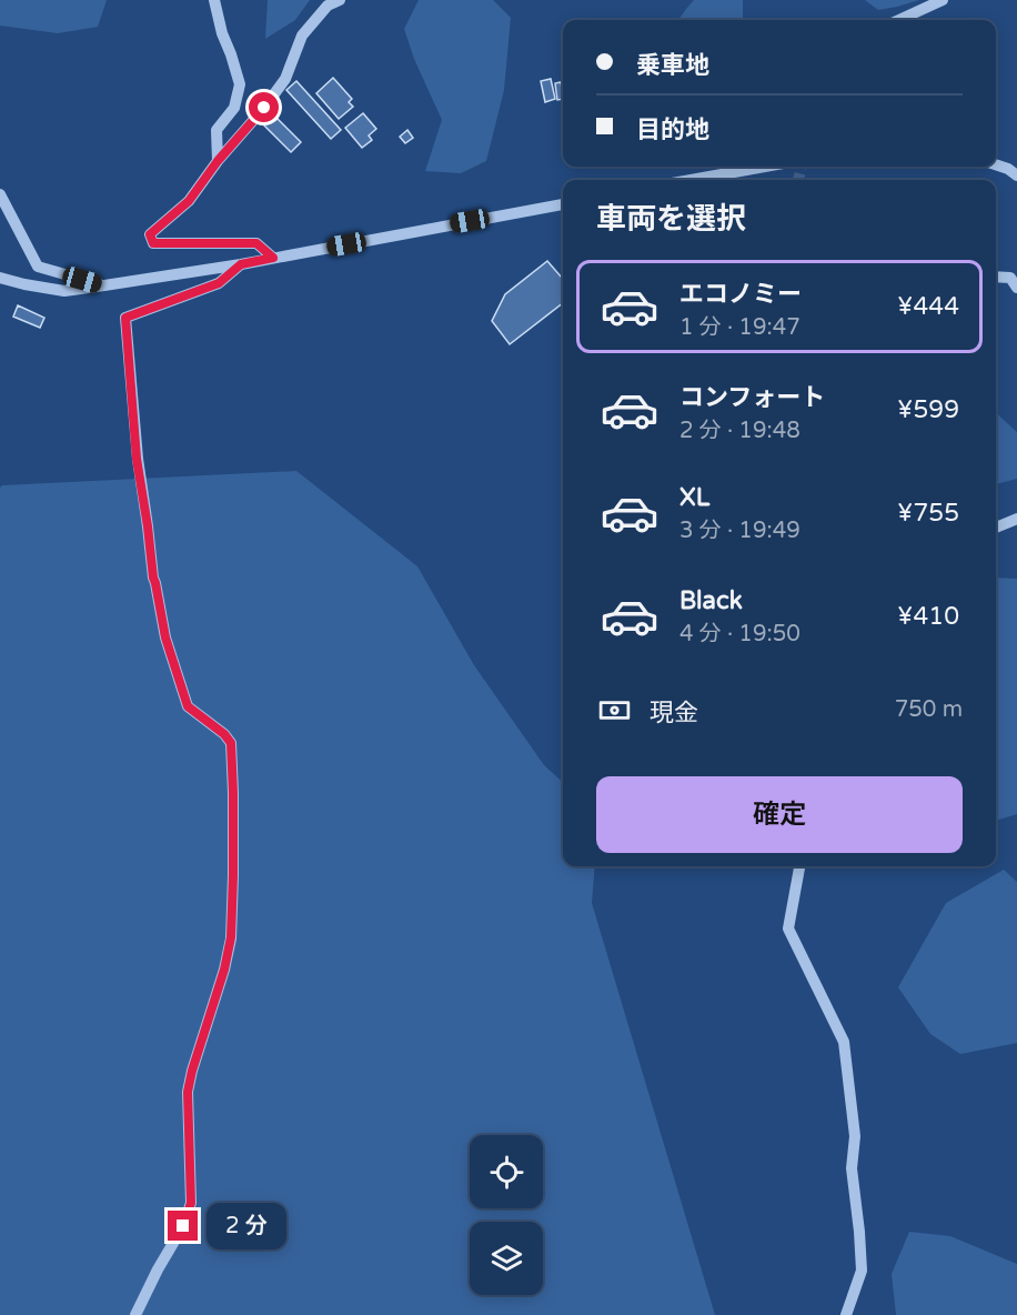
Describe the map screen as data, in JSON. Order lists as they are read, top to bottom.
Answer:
{
  "page": {
    "banner": ["乗車地", "目的地"],
    "heading": "車両を選択",
    "list": [
      {
        "name": "エコノミー",
        "note": "1 分 · 19:47",
        "value": "¥444"
      },
      {
        "name": "コンフォート",
        "note": "2 分 · 19:48",
        "value": "¥599"
      },
      {
        "name": "XL",
        "note": "3 分 · 19:49",
        "value": "¥755"
      },
      {
        "name": "Black",
        "note": "4 分 · 19:50",
        "value": "¥410"
      }
    ],
    "pay": ["現金", "750 m"],
    "buttons": "確定",
    "bubble": "2 分"
  }
}
